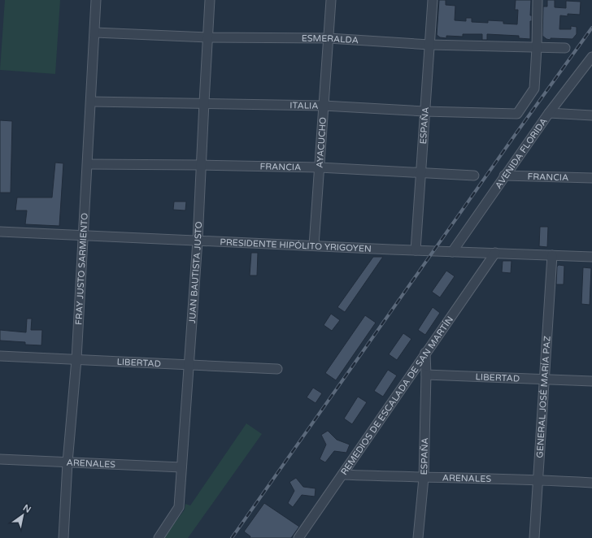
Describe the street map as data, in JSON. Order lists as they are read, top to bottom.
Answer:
{
  "streets": {
    "street": [
      "ESMERALDA",
      "ITALIA",
      "ESPAÑA",
      "AYACUCHO",
      "AVENIDA FLORIDA",
      "FRANCIA",
      "PRESIDENTE HIPÓLITO YRIGOYEN",
      "FRAY JUSTO SARMIENTO",
      "JUAN BAUTISTA JUSTO",
      "LIBERTAD",
      "REMEDIOS DE ESCALADA DE SAN MARTÍN",
      "GENERAL JOSÉ MARÍA PAZ",
      "ARENALES"
    ]
  },
  "crossings": [
    ["ESMERALDA", "ITALIA"],
    ["ESMERALDA", "ESPAÑA"],
    ["ESMERALDA", "AYACUCHO"],
    ["ESMERALDA", "FRAY JUSTO SARMIENTO"],
    ["ESMERALDA", "JUAN BAUTISTA JUSTO"],
    ["ITALIA", "ESPAÑA"],
    ["ITALIA", "AYACUCHO"],
    ["ITALIA", "FRAY JUSTO SARMIENTO"],
    ["ITALIA", "JUAN BAUTISTA JUSTO"],
    ["ESPAÑA", "FRANCIA"],
    ["ESPAÑA", "PRESIDENTE HIPÓLITO YRIGOYEN"],
    ["ESPAÑA", "LIBERTAD"],
    ["ESPAÑA", "ARENALES"],
    ["AYACUCHO", "FRANCIA"],
    ["AYACUCHO", "PRESIDENTE HIPÓLITO YRIGOYEN"],
    ["AVENIDA FLORIDA", "FRANCIA"],
    ["AVENIDA FLORIDA", "PRESIDENTE HIPÓLITO YRIGOYEN"],
    ["FRANCIA", "FRAY JUSTO SARMIENTO"],
    ["FRANCIA", "JUAN BAUTISTA JUSTO"],
    ["PRESIDENTE HIPÓLITO YRIGOYEN", "FRAY JUSTO SARMIENTO"],
    ["PRESIDENTE HIPÓLITO YRIGOYEN", "JUAN BAUTISTA JUSTO"],
    ["PRESIDENTE HIPÓLITO YRIGOYEN", "REMEDIOS DE ESCALADA DE SAN MARTÍN"],
    ["PRESIDENTE HIPÓLITO YRIGOYEN", "GENERAL JOSÉ MARÍA PAZ"],
    ["FRAY JUSTO SARMIENTO", "LIBERTAD"],
    ["FRAY JUSTO SARMIENTO", "ARENALES"],
    ["JUAN BAUTISTA JUSTO", "LIBERTAD"],
    ["JUAN BAUTISTA JUSTO", "ARENALES"],
    ["LIBERTAD", "GENERAL JOSÉ MARÍA PAZ"],
    ["REMEDIOS DE ESCALADA DE SAN MARTÍN", "ARENALES"],
    ["GENERAL JOSÉ MARÍA PAZ", "ARENALES"]
  ],
  "north": "top right"
}
